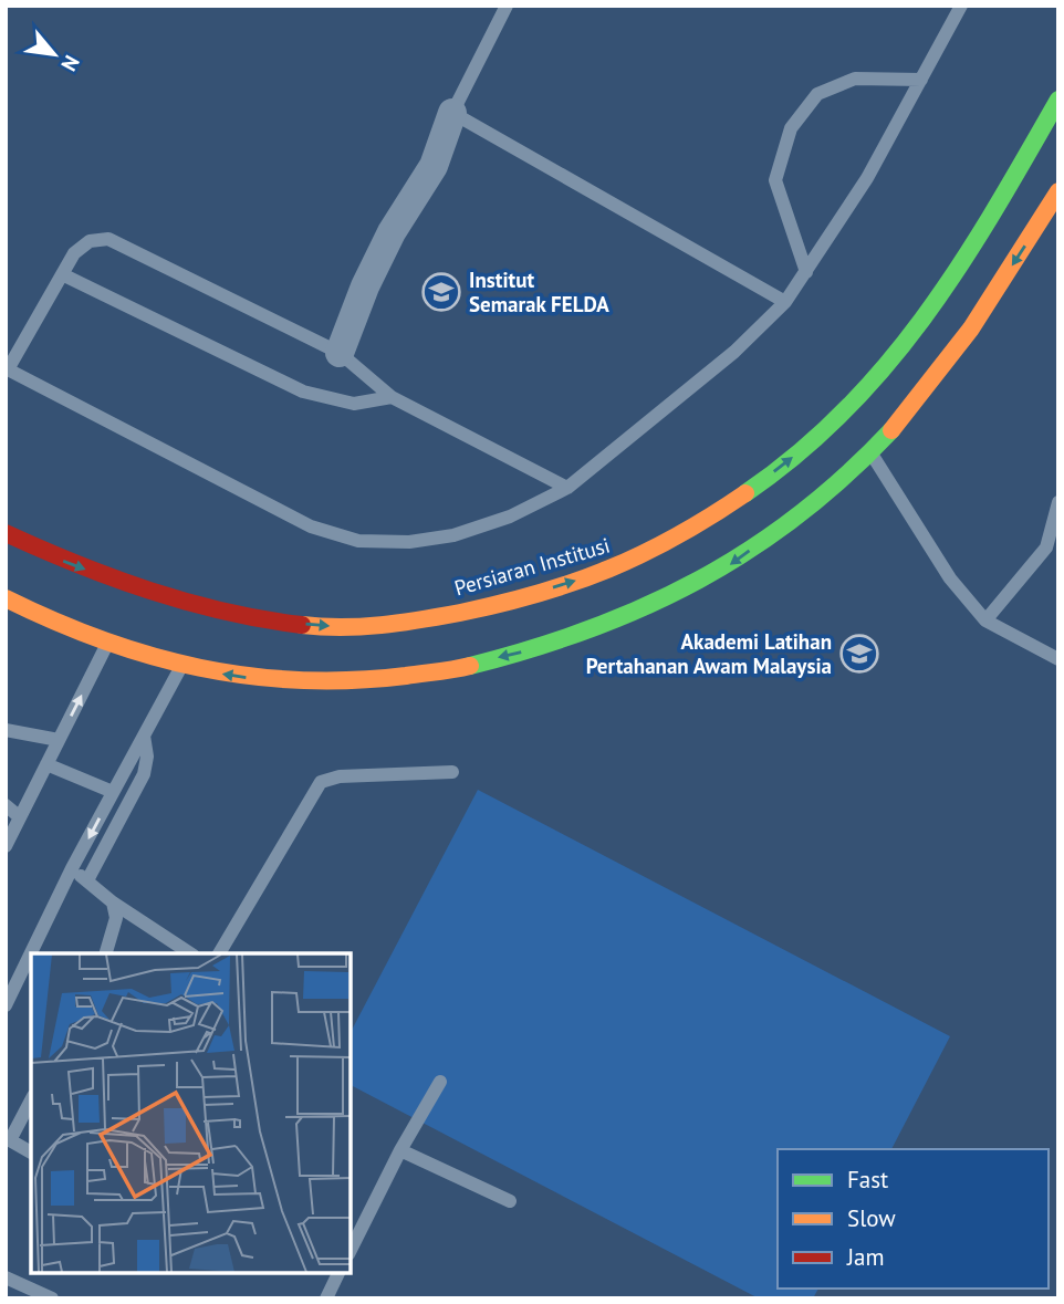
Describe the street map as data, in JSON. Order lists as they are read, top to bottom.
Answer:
{
  "streets": {
    "street": ["Persiaran Institusi"]
  },
  "places": {
    "school or university": ["Institut Semarak FELDA", "Akademi Latihan Pertahanan Awam Malaysia"]
  },
  "legend": ["Fast", "Slow", "Jam"],
  "north": "bottom right"
}
